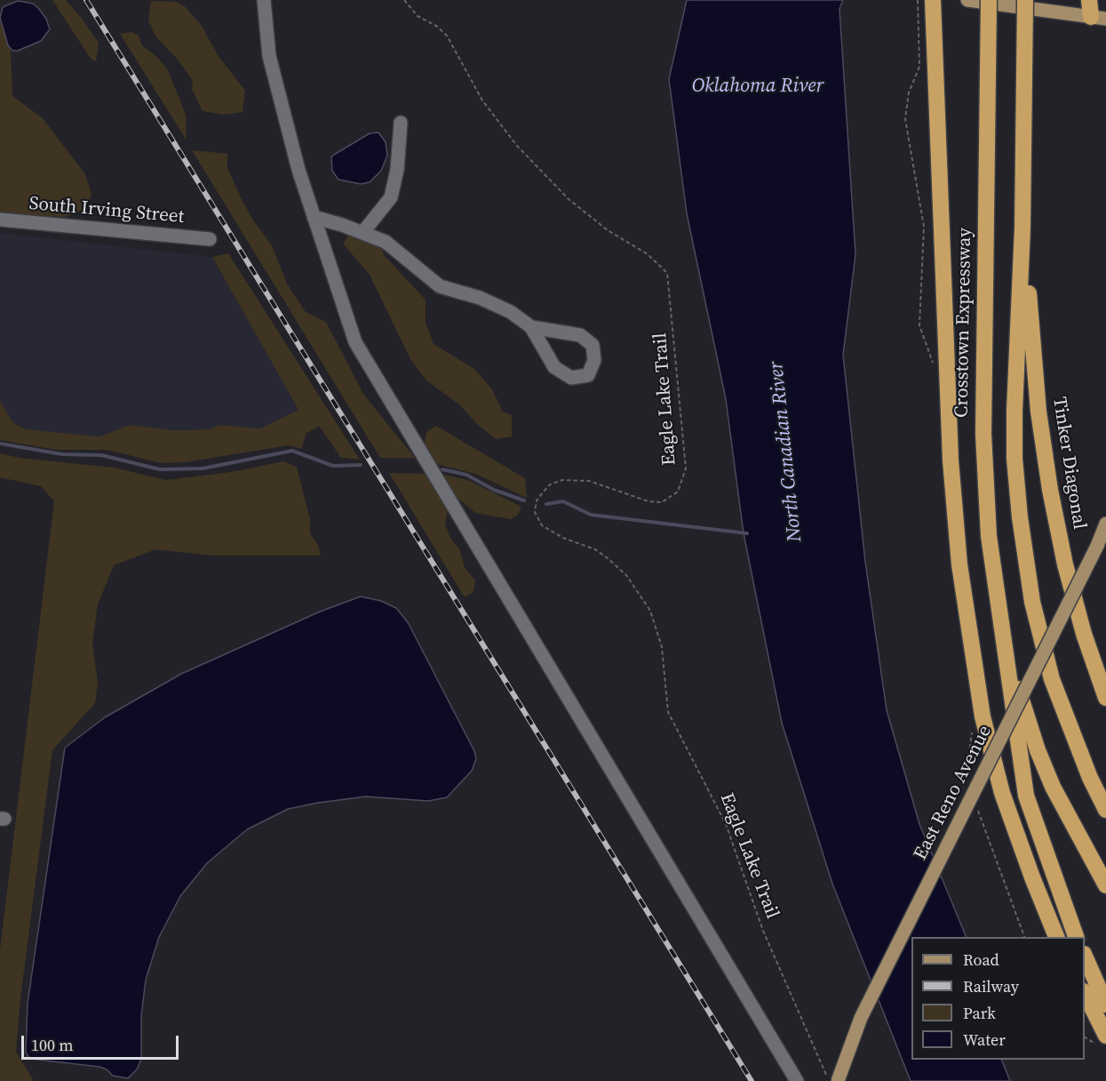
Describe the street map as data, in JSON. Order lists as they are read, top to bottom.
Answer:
{
  "streets": {
    "highway": ["Crosstown Expressway", "Tinker Diagonal"],
    "main road": ["East Reno Avenue"],
    "street": ["South Irving Street"],
    "path": ["Eagle Lake Trail"]
  },
  "water": ["Oklahoma River", "North Canadian River"],
  "legend": [
    "Road",
    "Railway",
    "Park",
    "Water"
  ],
  "scale_bar": "100 m"
}
